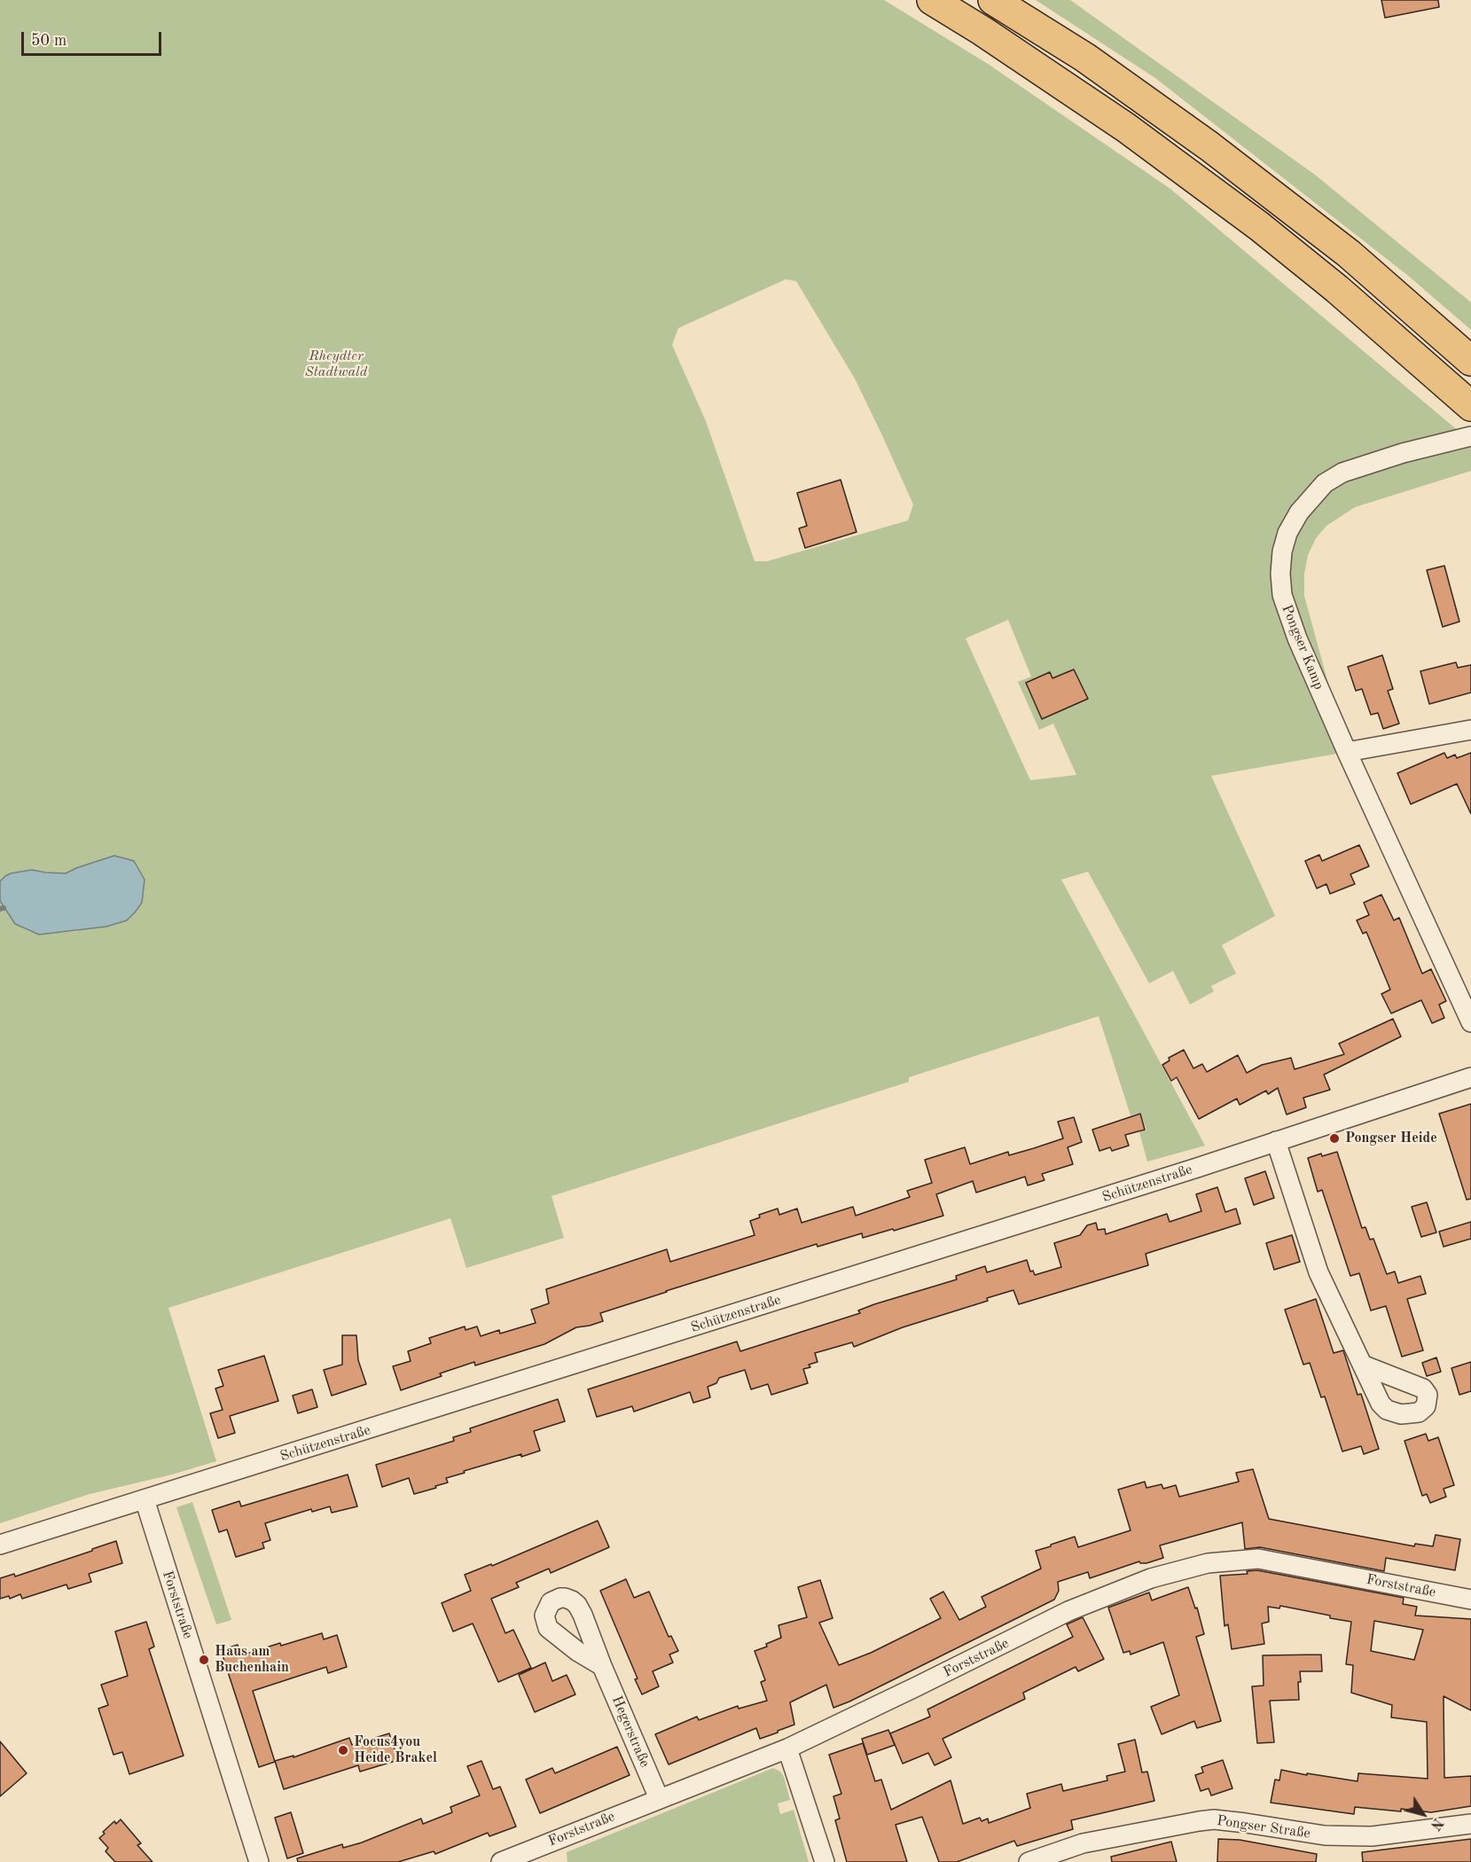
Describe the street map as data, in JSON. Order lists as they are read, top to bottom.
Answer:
{
  "streets": {
    "street": [
      "Pongser Kamp",
      "Schützenstraße",
      "Forststraße",
      "Hegerstraße",
      "Pongser Straße"
    ]
  },
  "crossings": [
    ["Schützenstraße", "Forststraße"],
    ["Forststraße", "Hegerstraße"]
  ],
  "parks": ["Rheydter Stadtwald"],
  "places": ["Pongser Heide", "Haus am Buchenhain", "Focus4you Heide Brakel"],
  "scale_bar": "50 m",
  "north": "bottom right"
}
